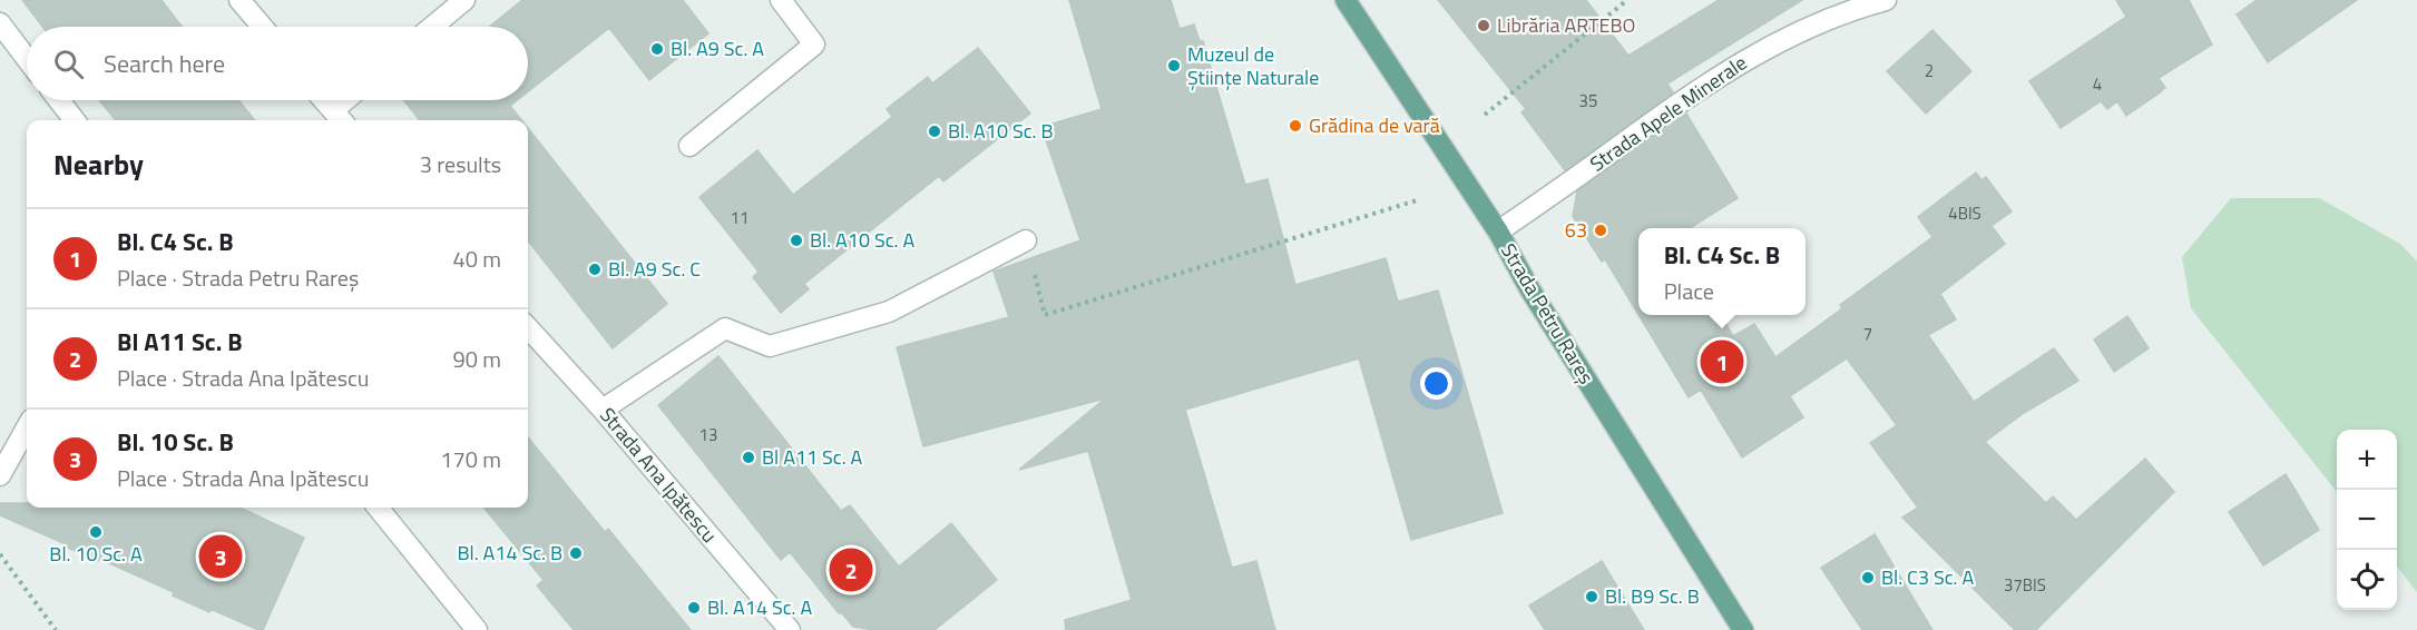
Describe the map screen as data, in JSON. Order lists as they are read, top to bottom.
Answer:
{
  "streets": {
    "main road": ["Strada Petru Rareș"],
    "street": ["Strada Apele Minerale", "Strada Ana Ipătescu"]
  },
  "crossings": [
    ["Strada Apele Minerale", "Strada Petru Rareș"]
  ],
  "places": [
    "Librăria ARTEBO",
    "Bl. A9 Sc. A",
    "Muzeul de Științe Naturale",
    "Grădina de vară",
    "Bl. A10 Sc. B",
    "63",
    "Bl. A10 Sc. A",
    "Bl. A9 Sc. C",
    "Bl A11 Sc. A",
    "Bl. 10 Sc. A",
    "Bl. A14 Sc. B",
    "Bl. C3 Sc. A",
    "Bl. B9 Sc. B",
    "Bl. A14 Sc. A"
  ],
  "house_numbers": [
    "2",
    "4",
    "35",
    "4BIS",
    "11",
    "7",
    "13",
    "37BIS"
  ],
  "page": {
    "search": "Search here",
    "heading": ["Nearby", "3 results"],
    "list": [
      {
        "mark": "1",
        "name": "Bl. C4 Sc. B",
        "note": "Place · Strada Petru Rareș",
        "value": "40 m"
      },
      {
        "mark": "2",
        "name": "Bl A11 Sc. B",
        "note": "Place · Strada Ana Ipătescu",
        "value": "90 m"
      },
      {
        "mark": "3",
        "name": "Bl. 10 Sc. B",
        "note": "Place · Strada Ana Ipătescu",
        "value": "170 m"
      }
    ],
    "popup": ["Bl. C4 Sc. B", "Place"],
    "pins": ["1", "3", "2"],
    "map_buttons": ["+", "−"]
  }
}
